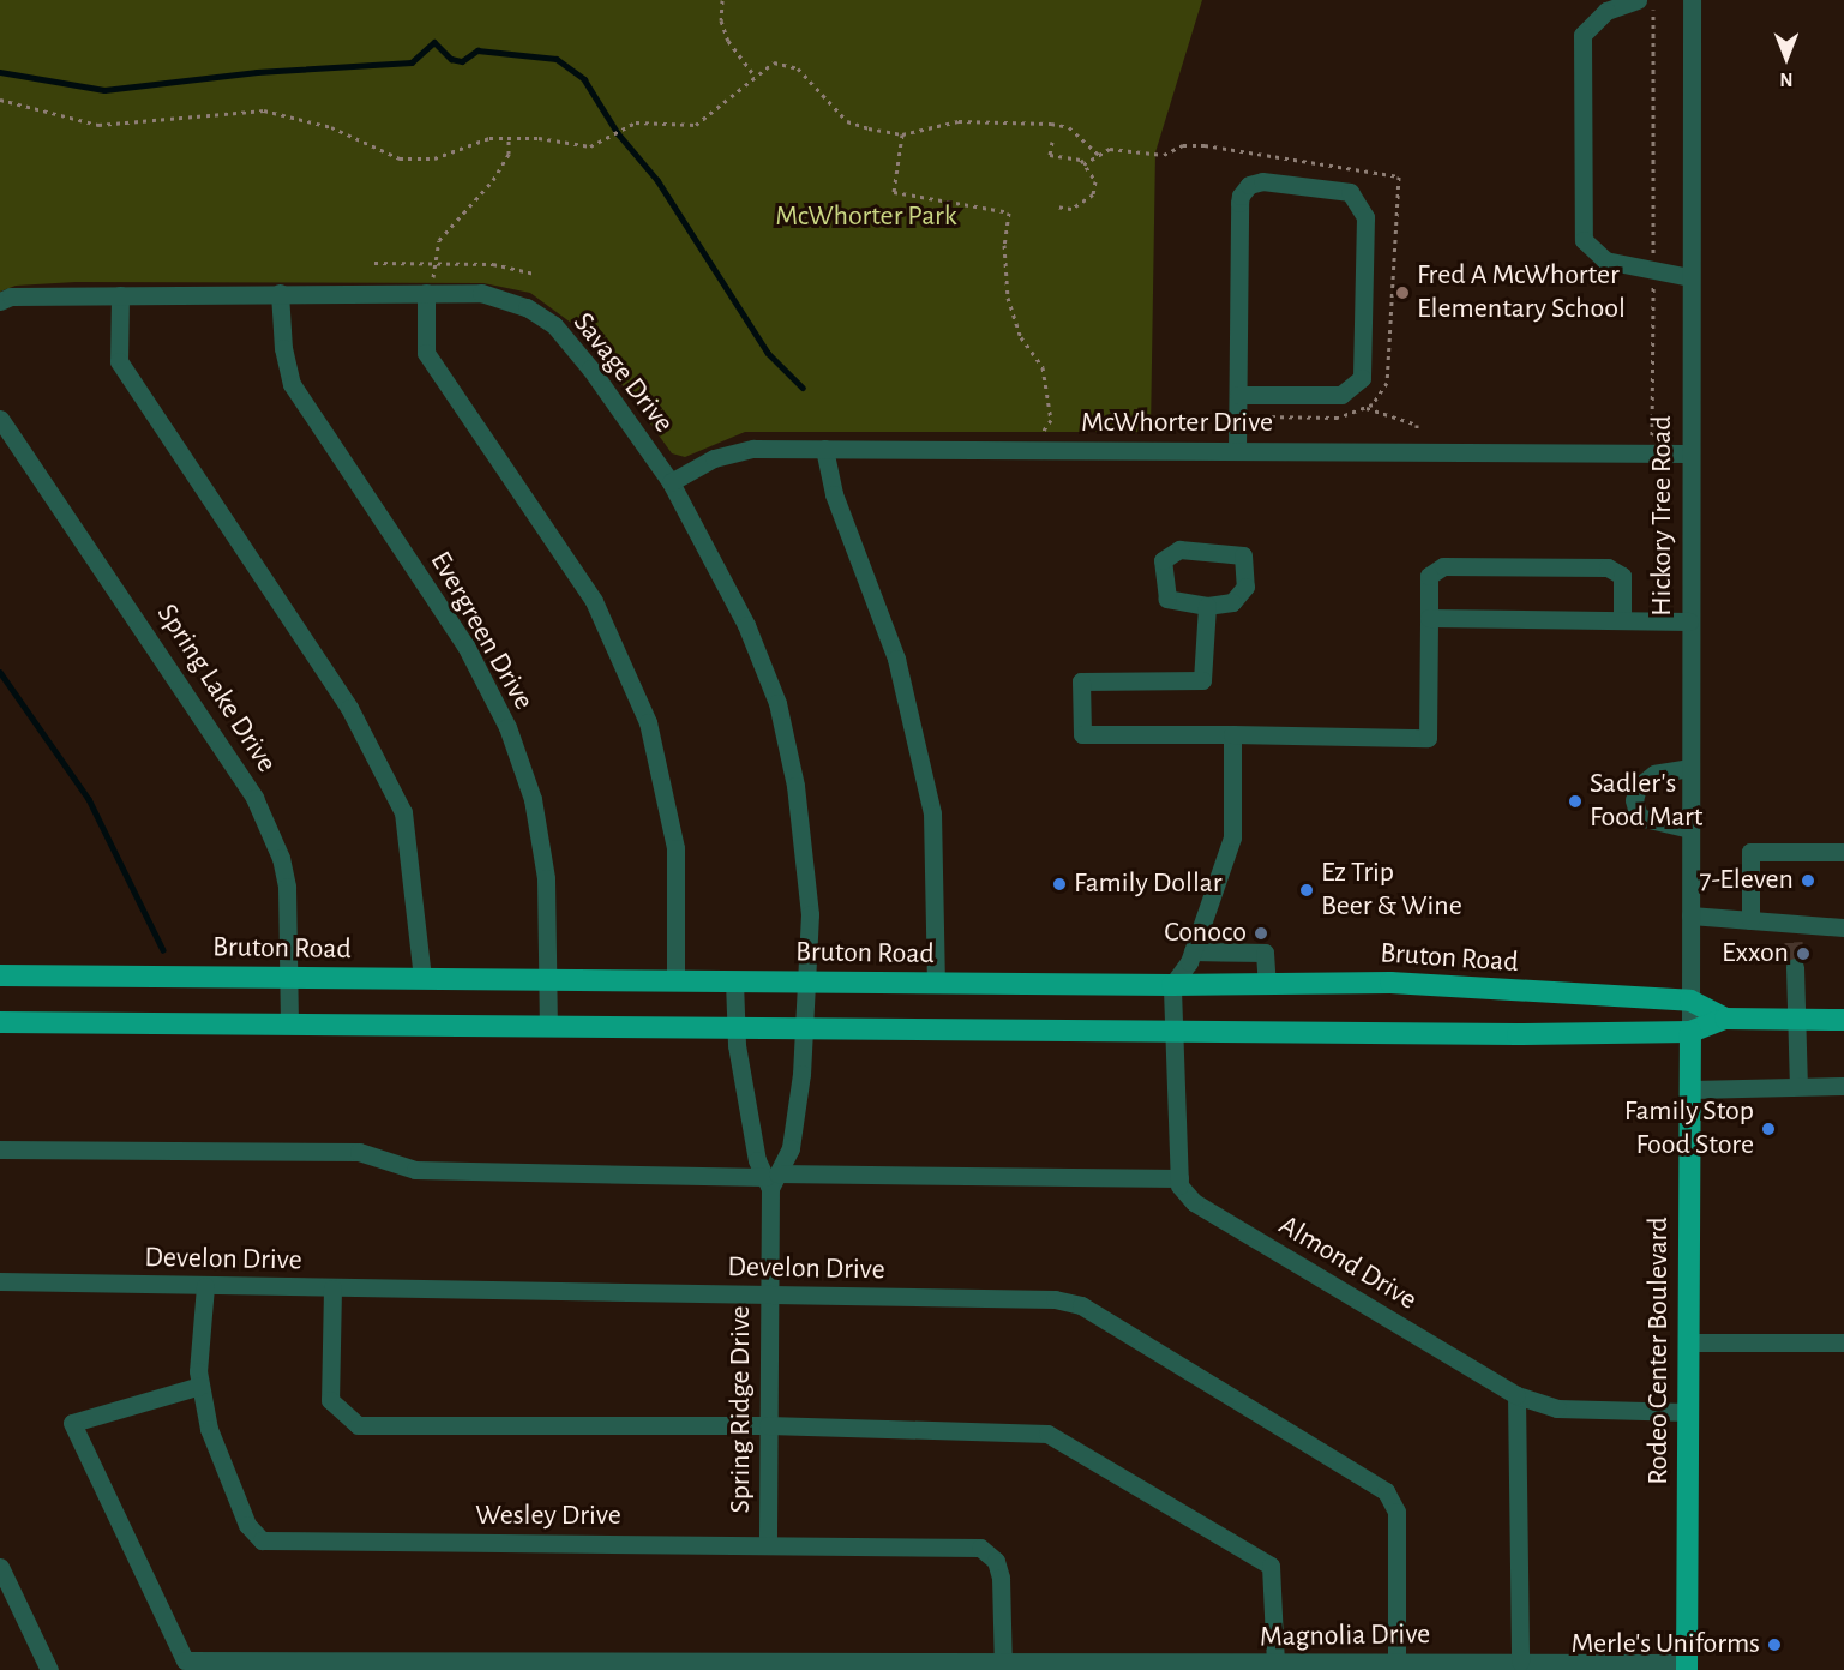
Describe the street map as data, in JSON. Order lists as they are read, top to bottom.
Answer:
{
  "streets": {
    "main road": ["Bruton Road", "Rodeo Center Boulevard"],
    "street": [
      "Savage Drive",
      "McWhorter Drive",
      "Hickory Tree Road",
      "Evergreen Drive",
      "Spring Lake Drive",
      "Develon Drive",
      "Almond Drive",
      "Spring Ridge Drive",
      "Wesley Drive",
      "Magnolia Drive"
    ]
  },
  "crossings": [
    ["Savage Drive", "McWhorter Drive"],
    ["Savage Drive", "Evergreen Drive"],
    ["Savage Drive", "Bruton Road"],
    ["Savage Drive", "Spring Ridge Drive"],
    ["McWhorter Drive", "Hickory Tree Road"],
    ["Hickory Tree Road", "Bruton Road"],
    ["Hickory Tree Road", "Rodeo Center Boulevard"],
    ["Evergreen Drive", "Bruton Road"],
    ["Spring Lake Drive", "Bruton Road"],
    ["Bruton Road", "Rodeo Center Boulevard"],
    ["Bruton Road", "Spring Ridge Drive"],
    ["Develon Drive", "Spring Ridge Drive"],
    ["Develon Drive", "Wesley Drive"],
    ["Develon Drive", "Magnolia Drive"],
    ["Almond Drive", "Rodeo Center Boulevard"],
    ["Rodeo Center Boulevard", "Magnolia Drive"],
    ["Spring Ridge Drive", "Wesley Drive"],
    ["Wesley Drive", "Magnolia Drive"]
  ],
  "parks": ["McWhorter Park"],
  "places": [
    "Fred A McWhorter Elementary School",
    "Sadler's Food Mart",
    "7-Eleven",
    "Family Dollar",
    "Ez Trip Beer & Wine",
    "Conoco",
    "Exxon",
    "Family Stop Food Store",
    "Merle's Uniforms"
  ],
  "north": "bottom"
}
